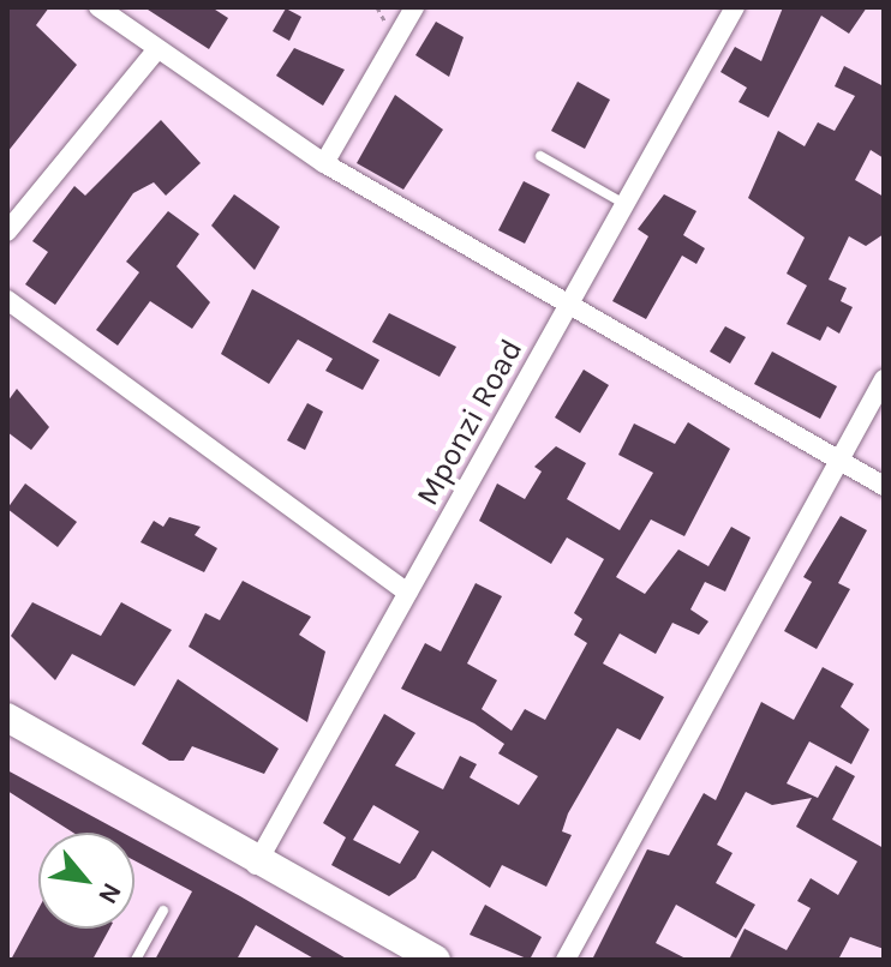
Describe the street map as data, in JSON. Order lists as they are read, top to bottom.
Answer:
{
  "streets": {
    "street": ["Mponzi Road"]
  },
  "north": "bottom right"
}
